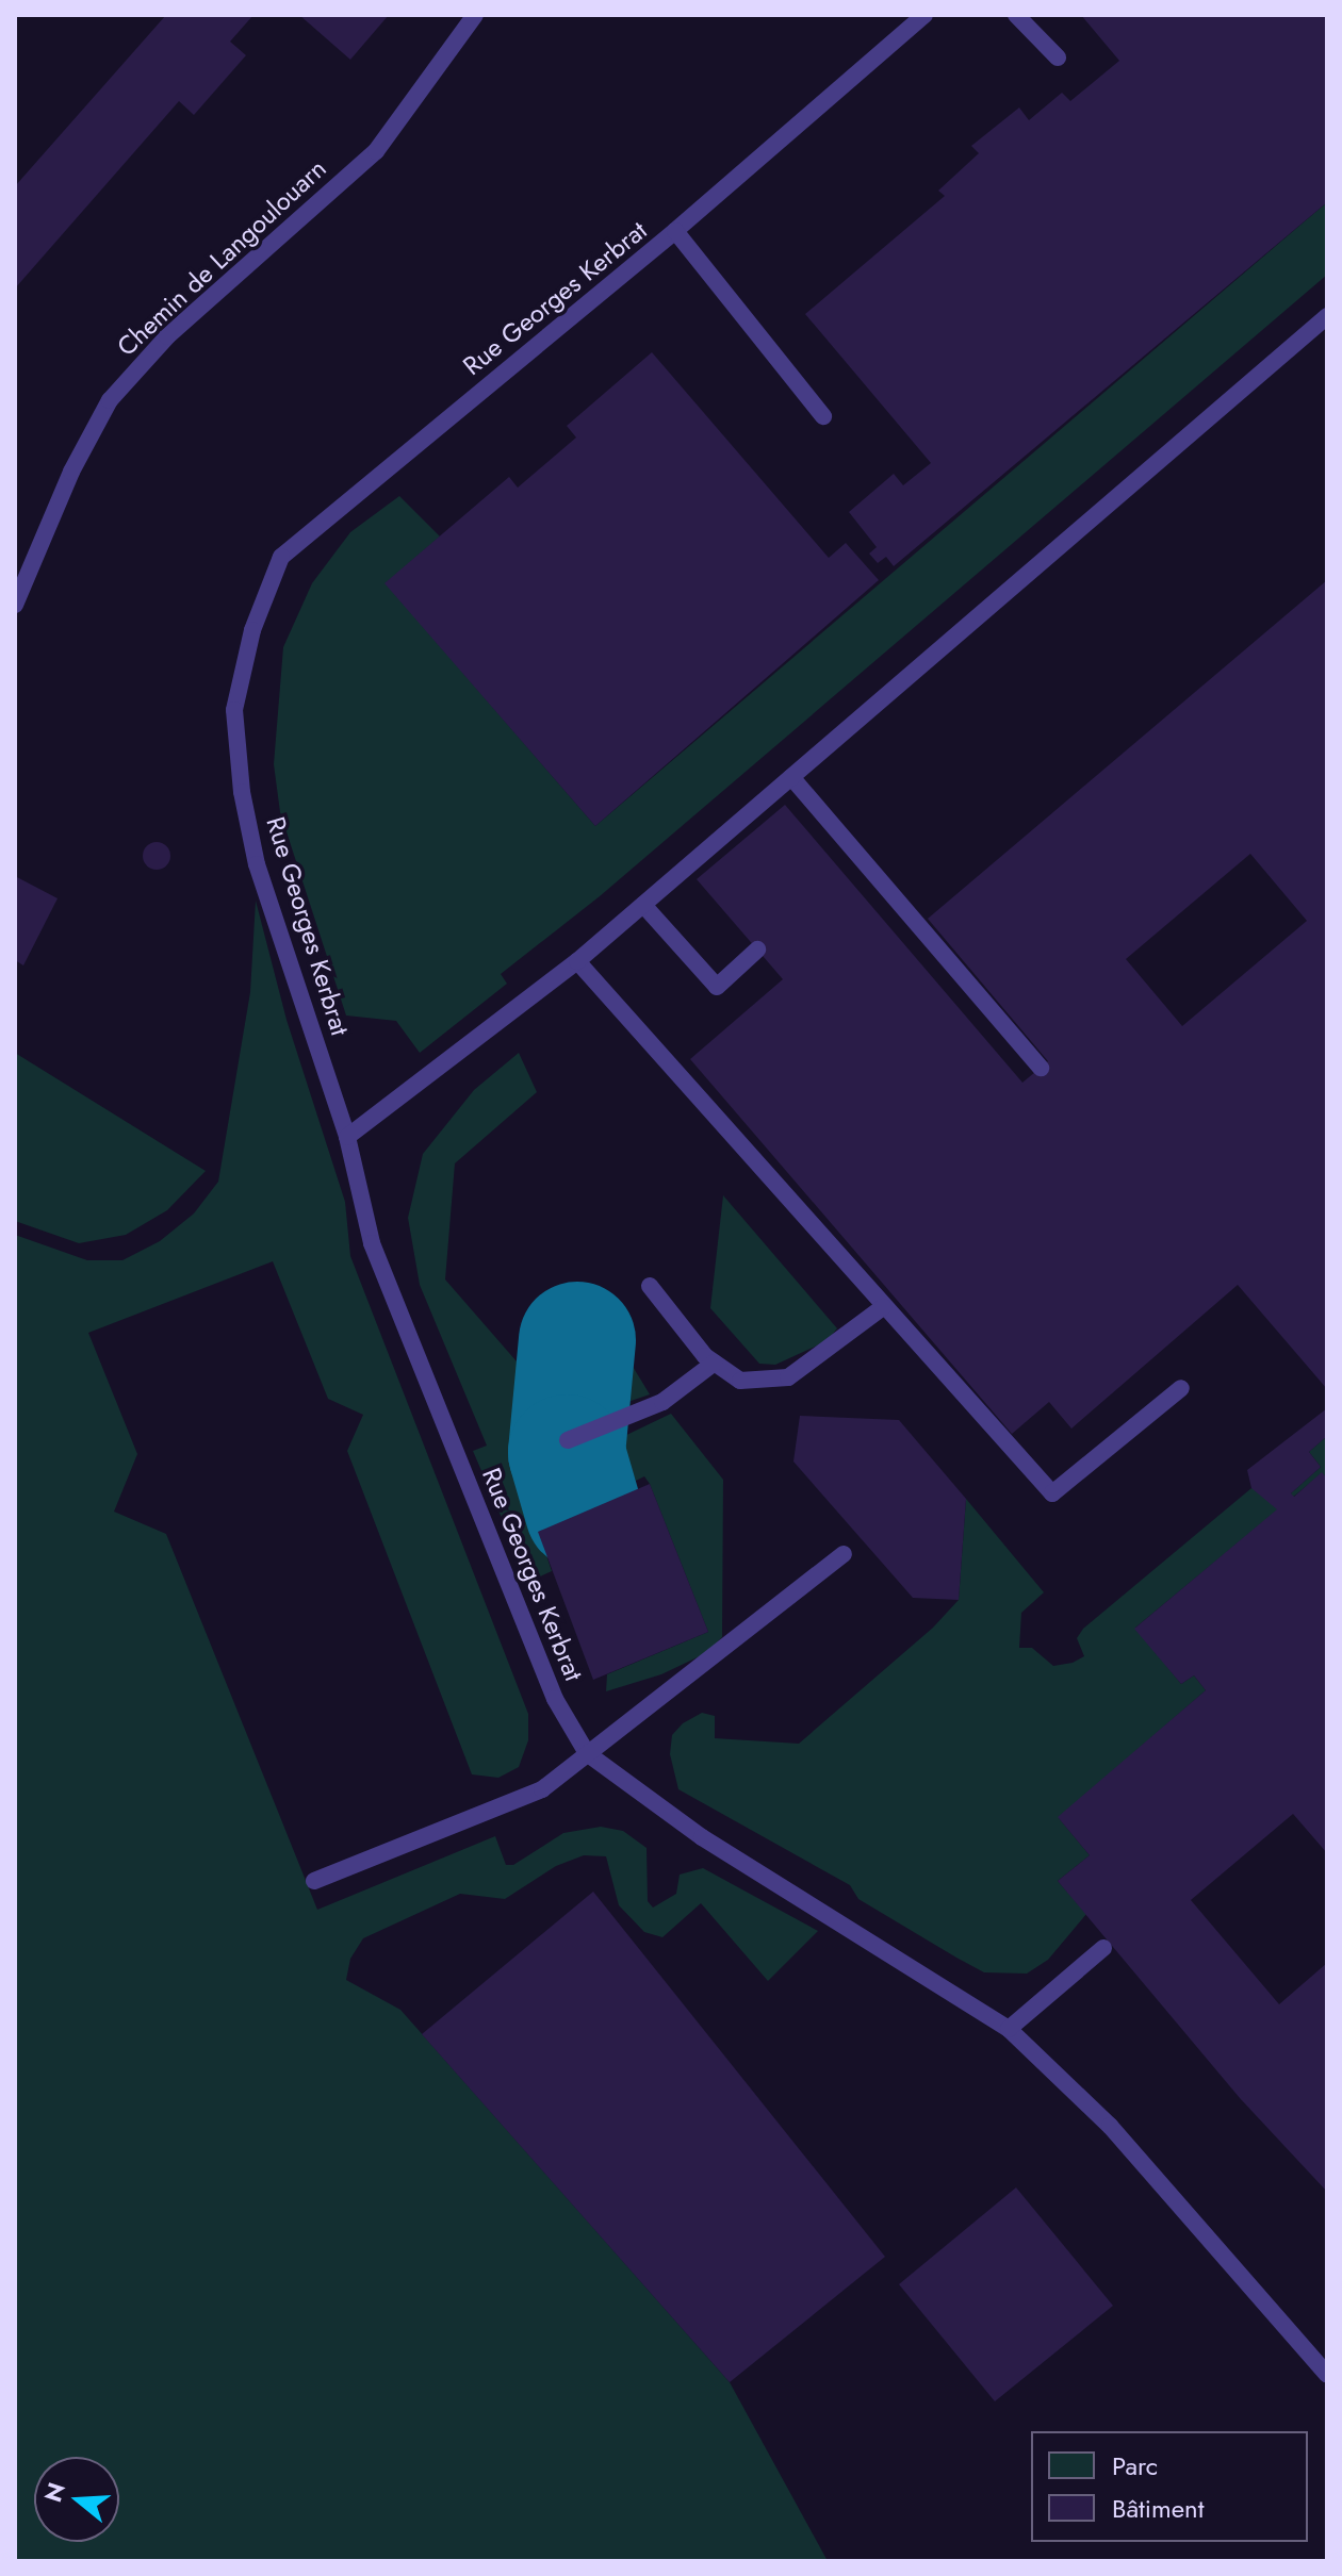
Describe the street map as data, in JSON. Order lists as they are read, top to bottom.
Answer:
{
  "streets": {
    "lane": ["Chemin de Langoulouarn", "Rue Georges Kerbrat"]
  },
  "legend": ["Parc", "Bâtiment"],
  "north": "left"
}
